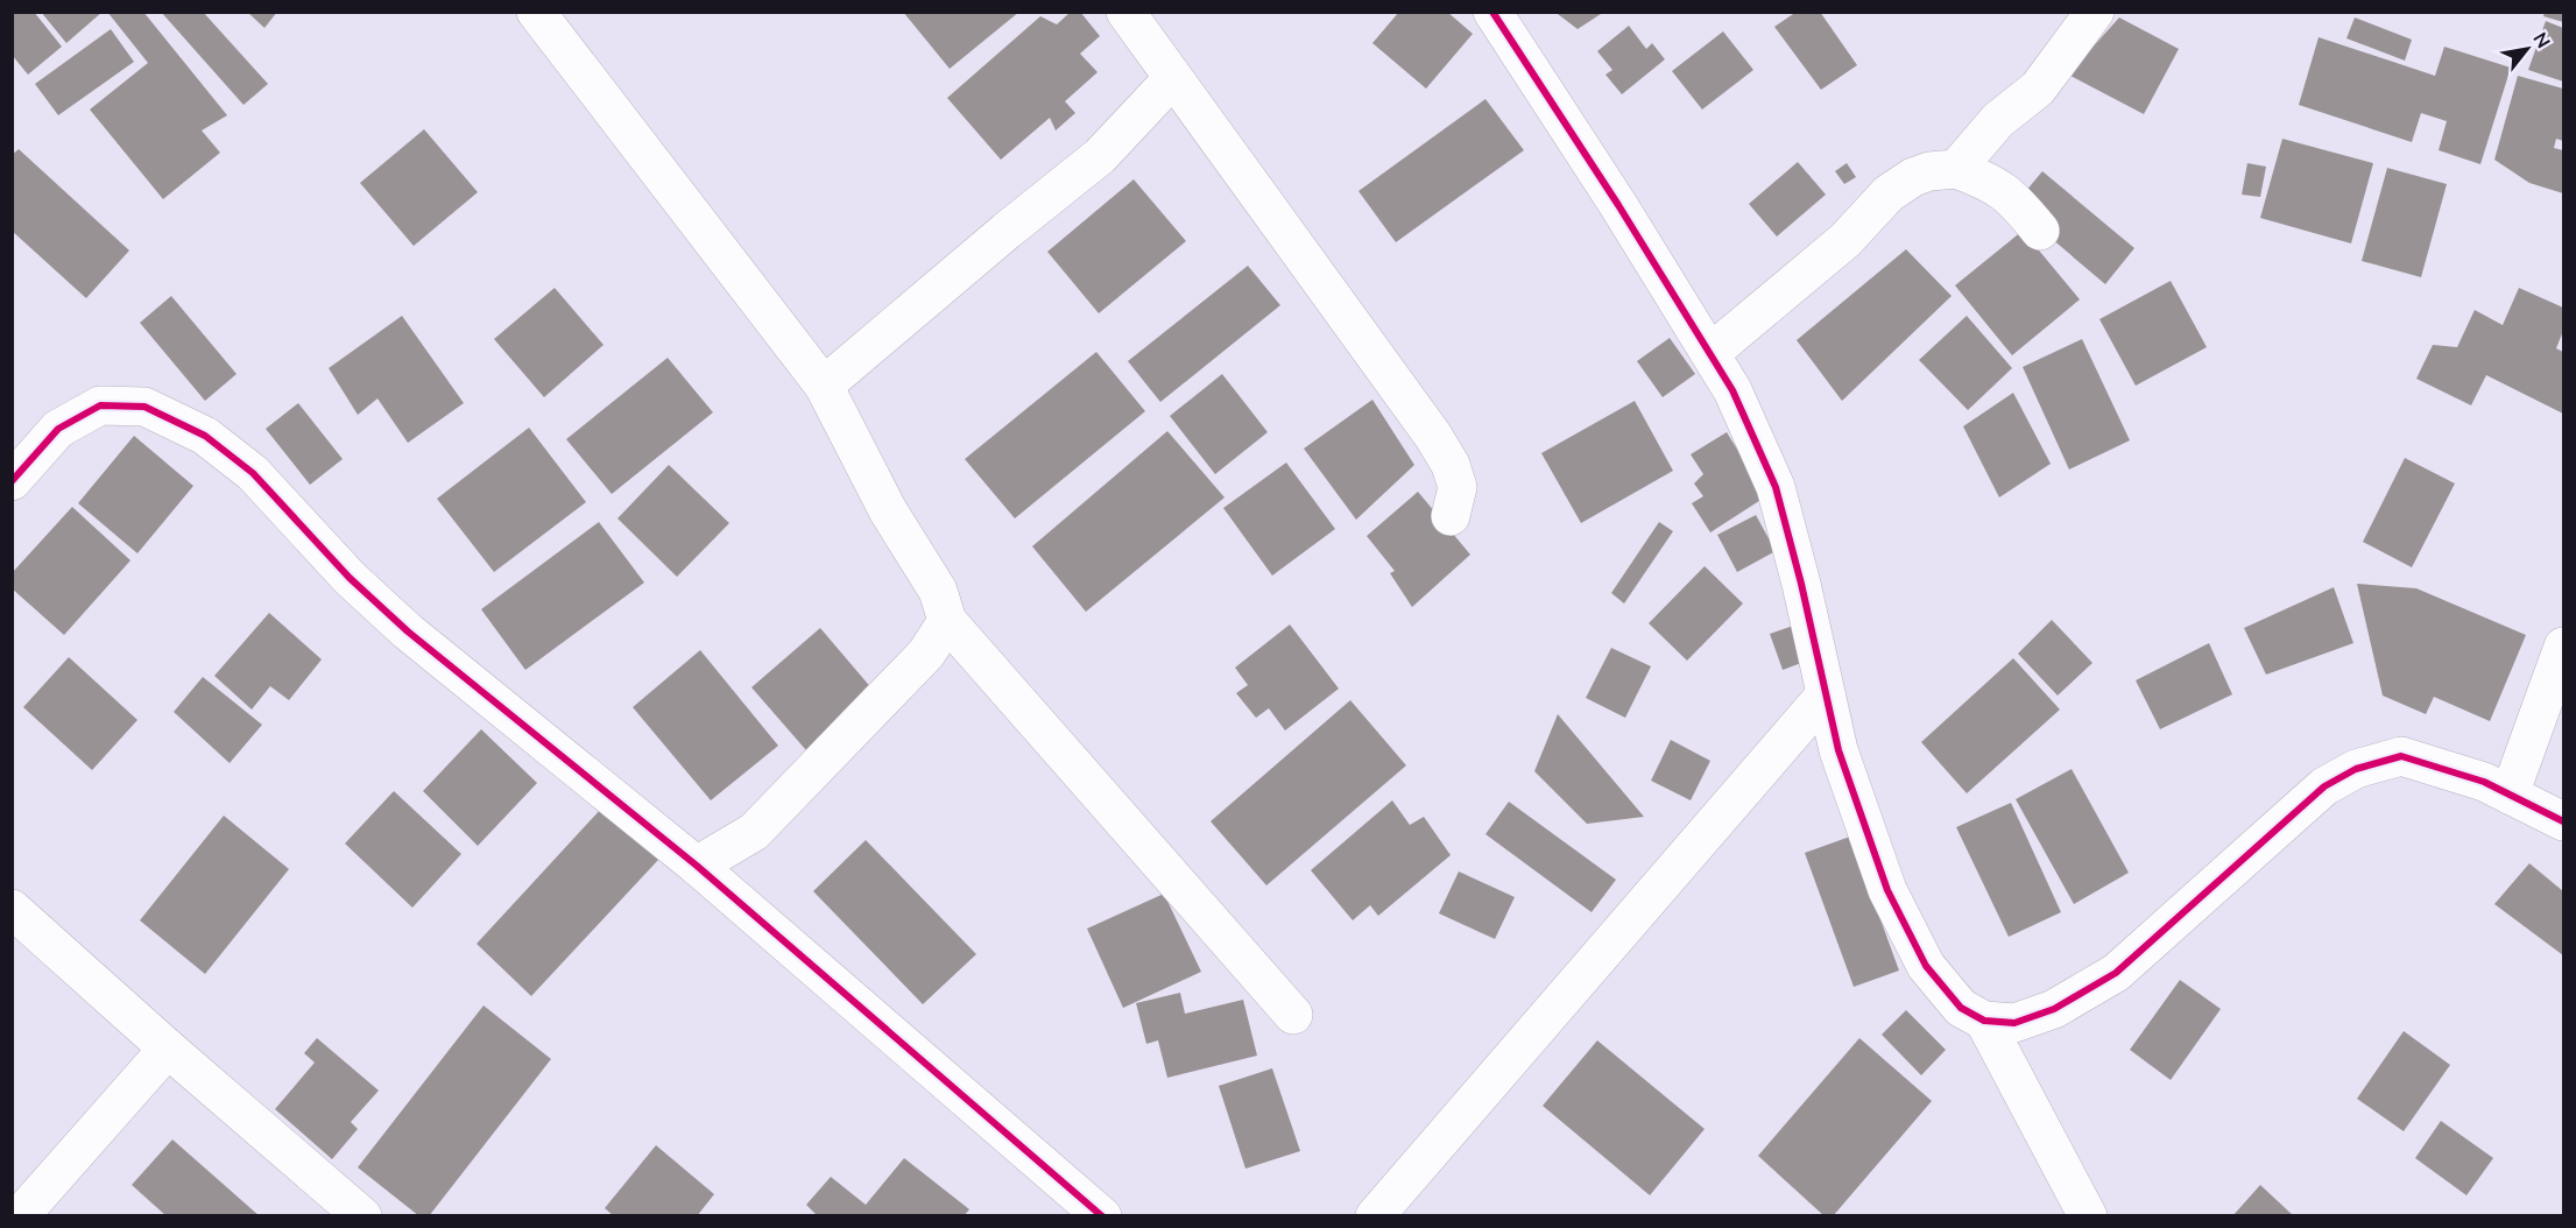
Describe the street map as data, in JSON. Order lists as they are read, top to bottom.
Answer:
{
  "north": "top right"
}
